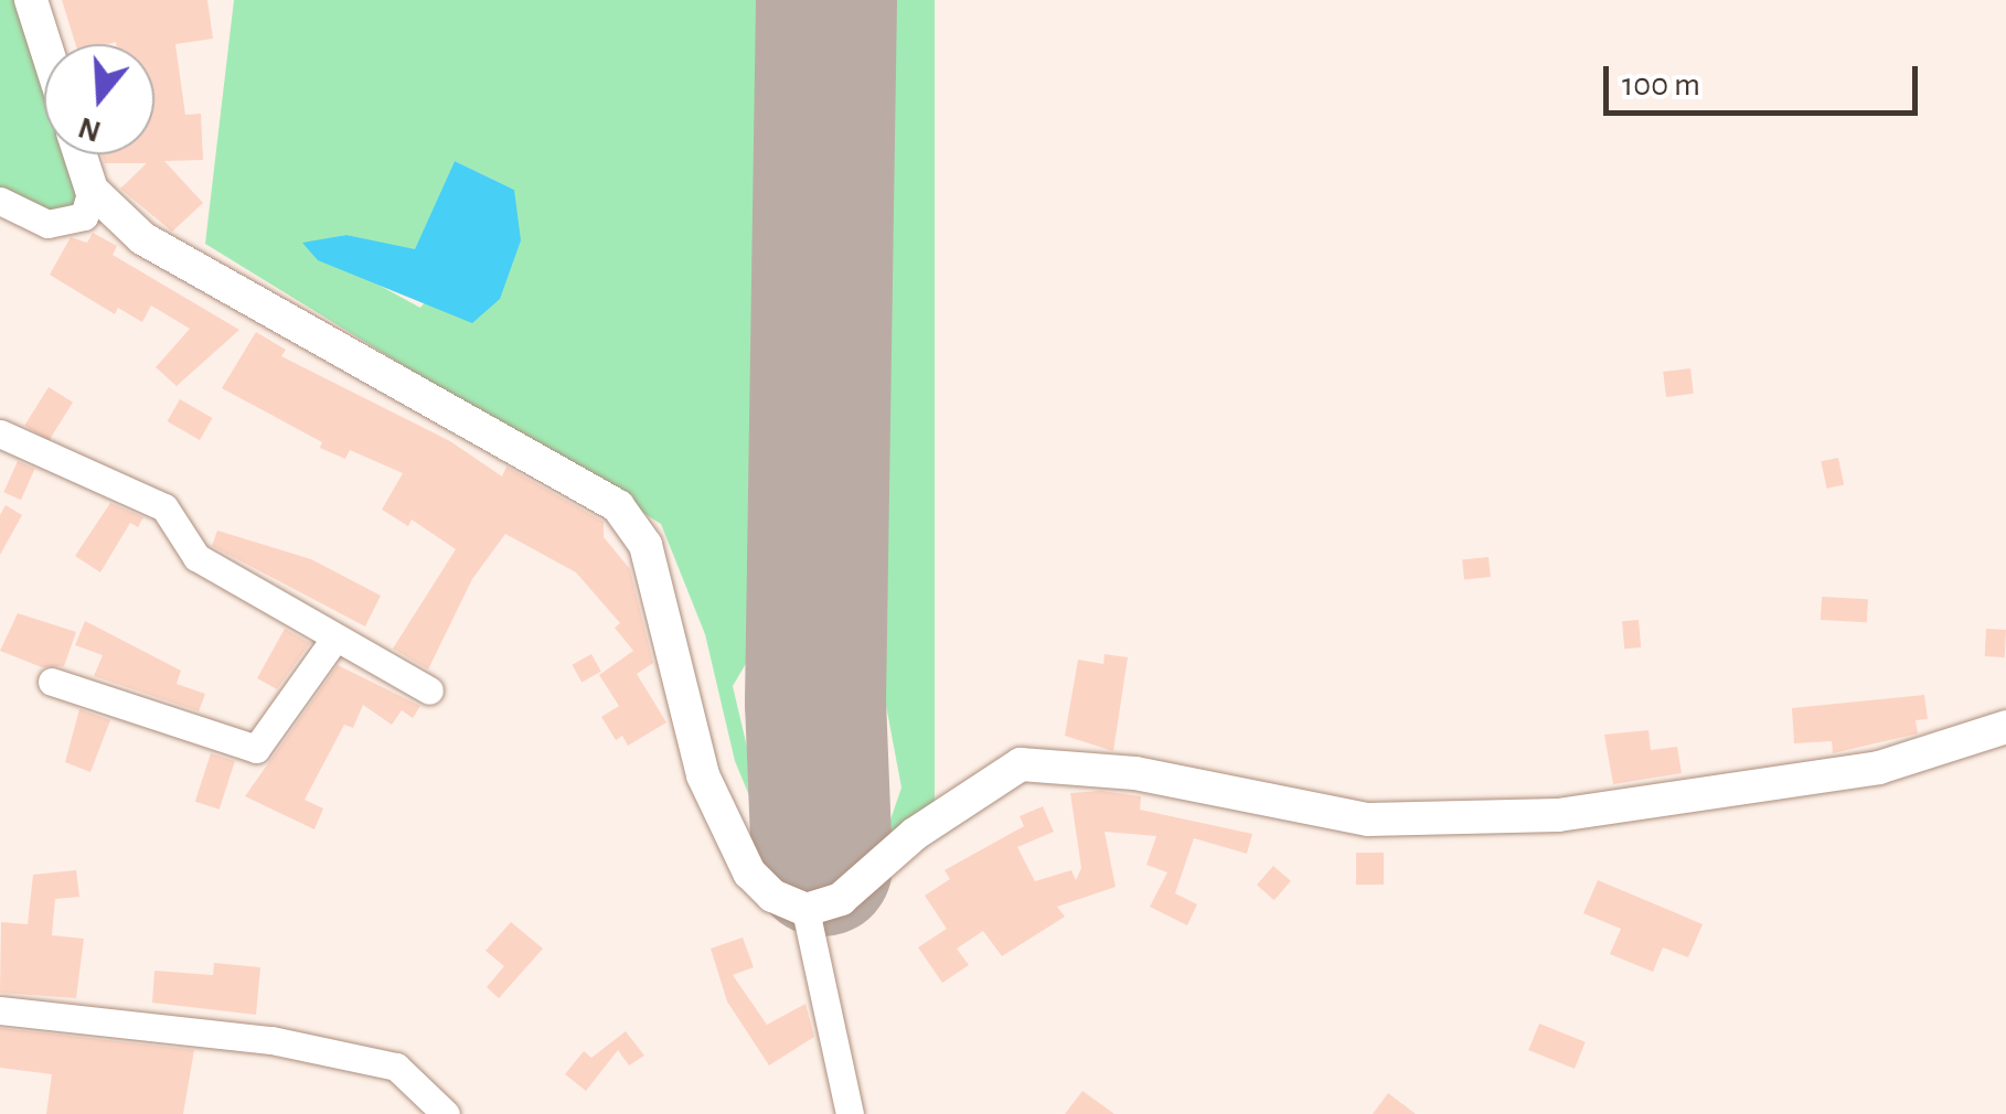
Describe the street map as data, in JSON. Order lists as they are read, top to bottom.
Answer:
{
  "scale_bar": "100 m",
  "north": "bottom"
}
